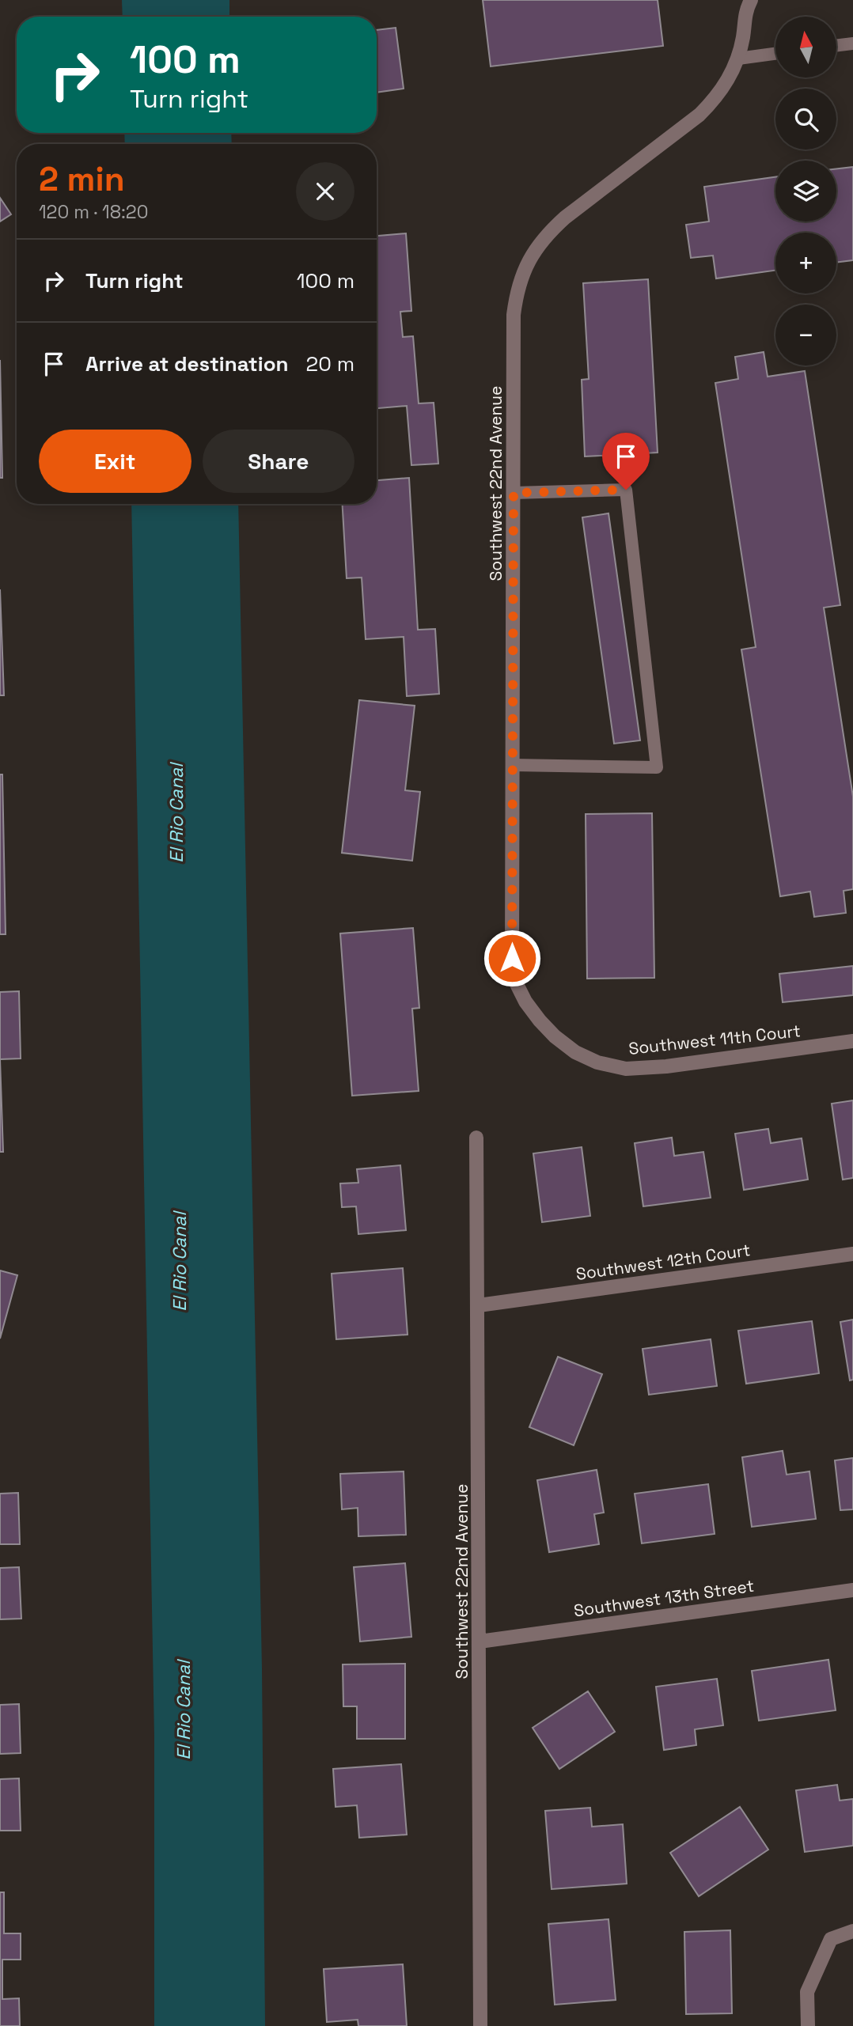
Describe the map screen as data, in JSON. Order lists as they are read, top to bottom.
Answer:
{
  "streets": {
    "street": [
      "Southwest 22nd Avenue",
      "Southwest 11th Court",
      "Southwest 12th Court",
      "Southwest 13th Street"
    ]
  },
  "crossings": [
    ["Southwest 22nd Avenue", "Southwest 11th Court"],
    ["Southwest 22nd Avenue", "Southwest 12th Court"],
    ["Southwest 22nd Avenue", "Southwest 13th Street"]
  ],
  "water": ["El Rio Canal"],
  "north": "top",
  "page": {
    "map_buttons": ["+", "−"],
    "turn": ["100 m", "Turn right"],
    "heading": ["2 min", "120 m · 18:20"],
    "list": [
      {
        "name": "Turn right",
        "value": "100 m"
      },
      {
        "name": "Arrive at destination",
        "value": "20 m"
      }
    ],
    "buttons": ["Exit", "Share"]
  }
}
